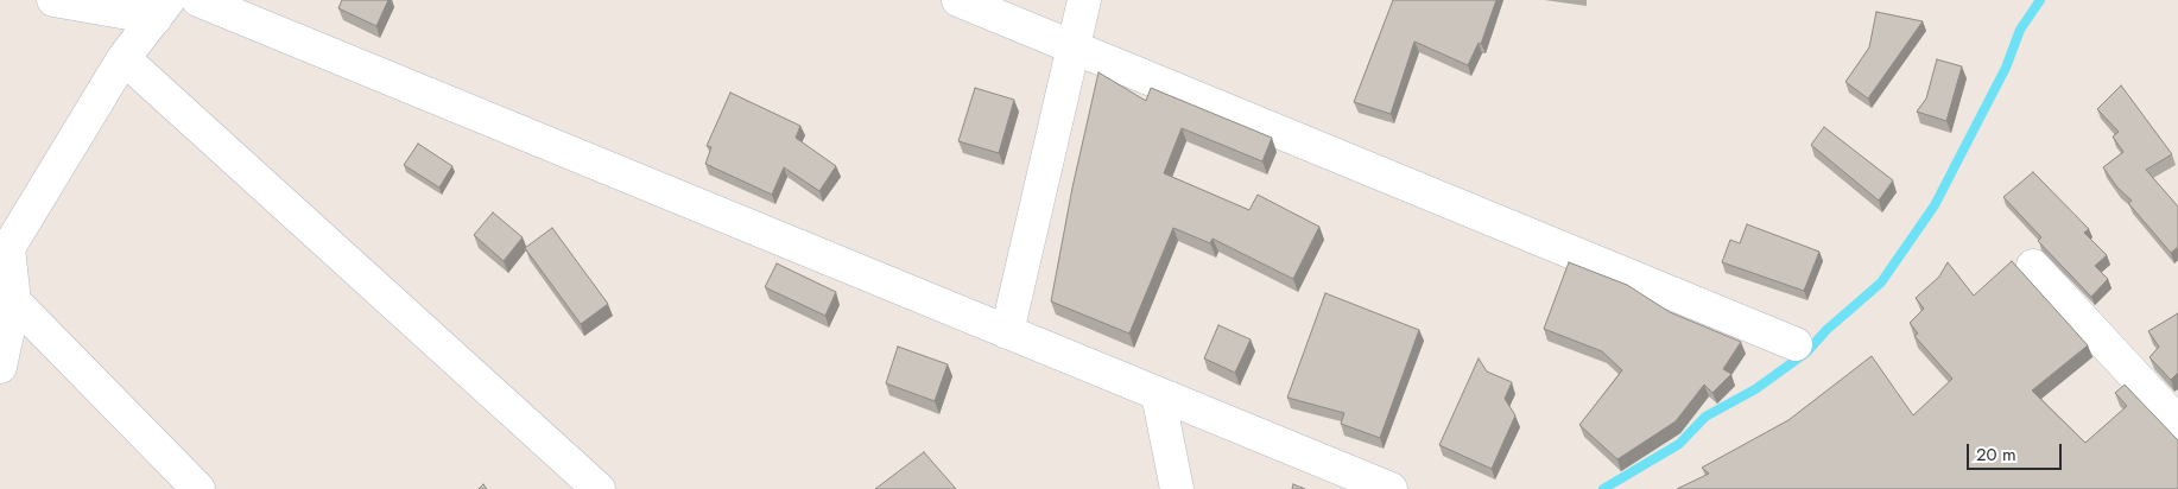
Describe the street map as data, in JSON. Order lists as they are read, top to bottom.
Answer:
{
  "scale_bar": "20 m"
}
